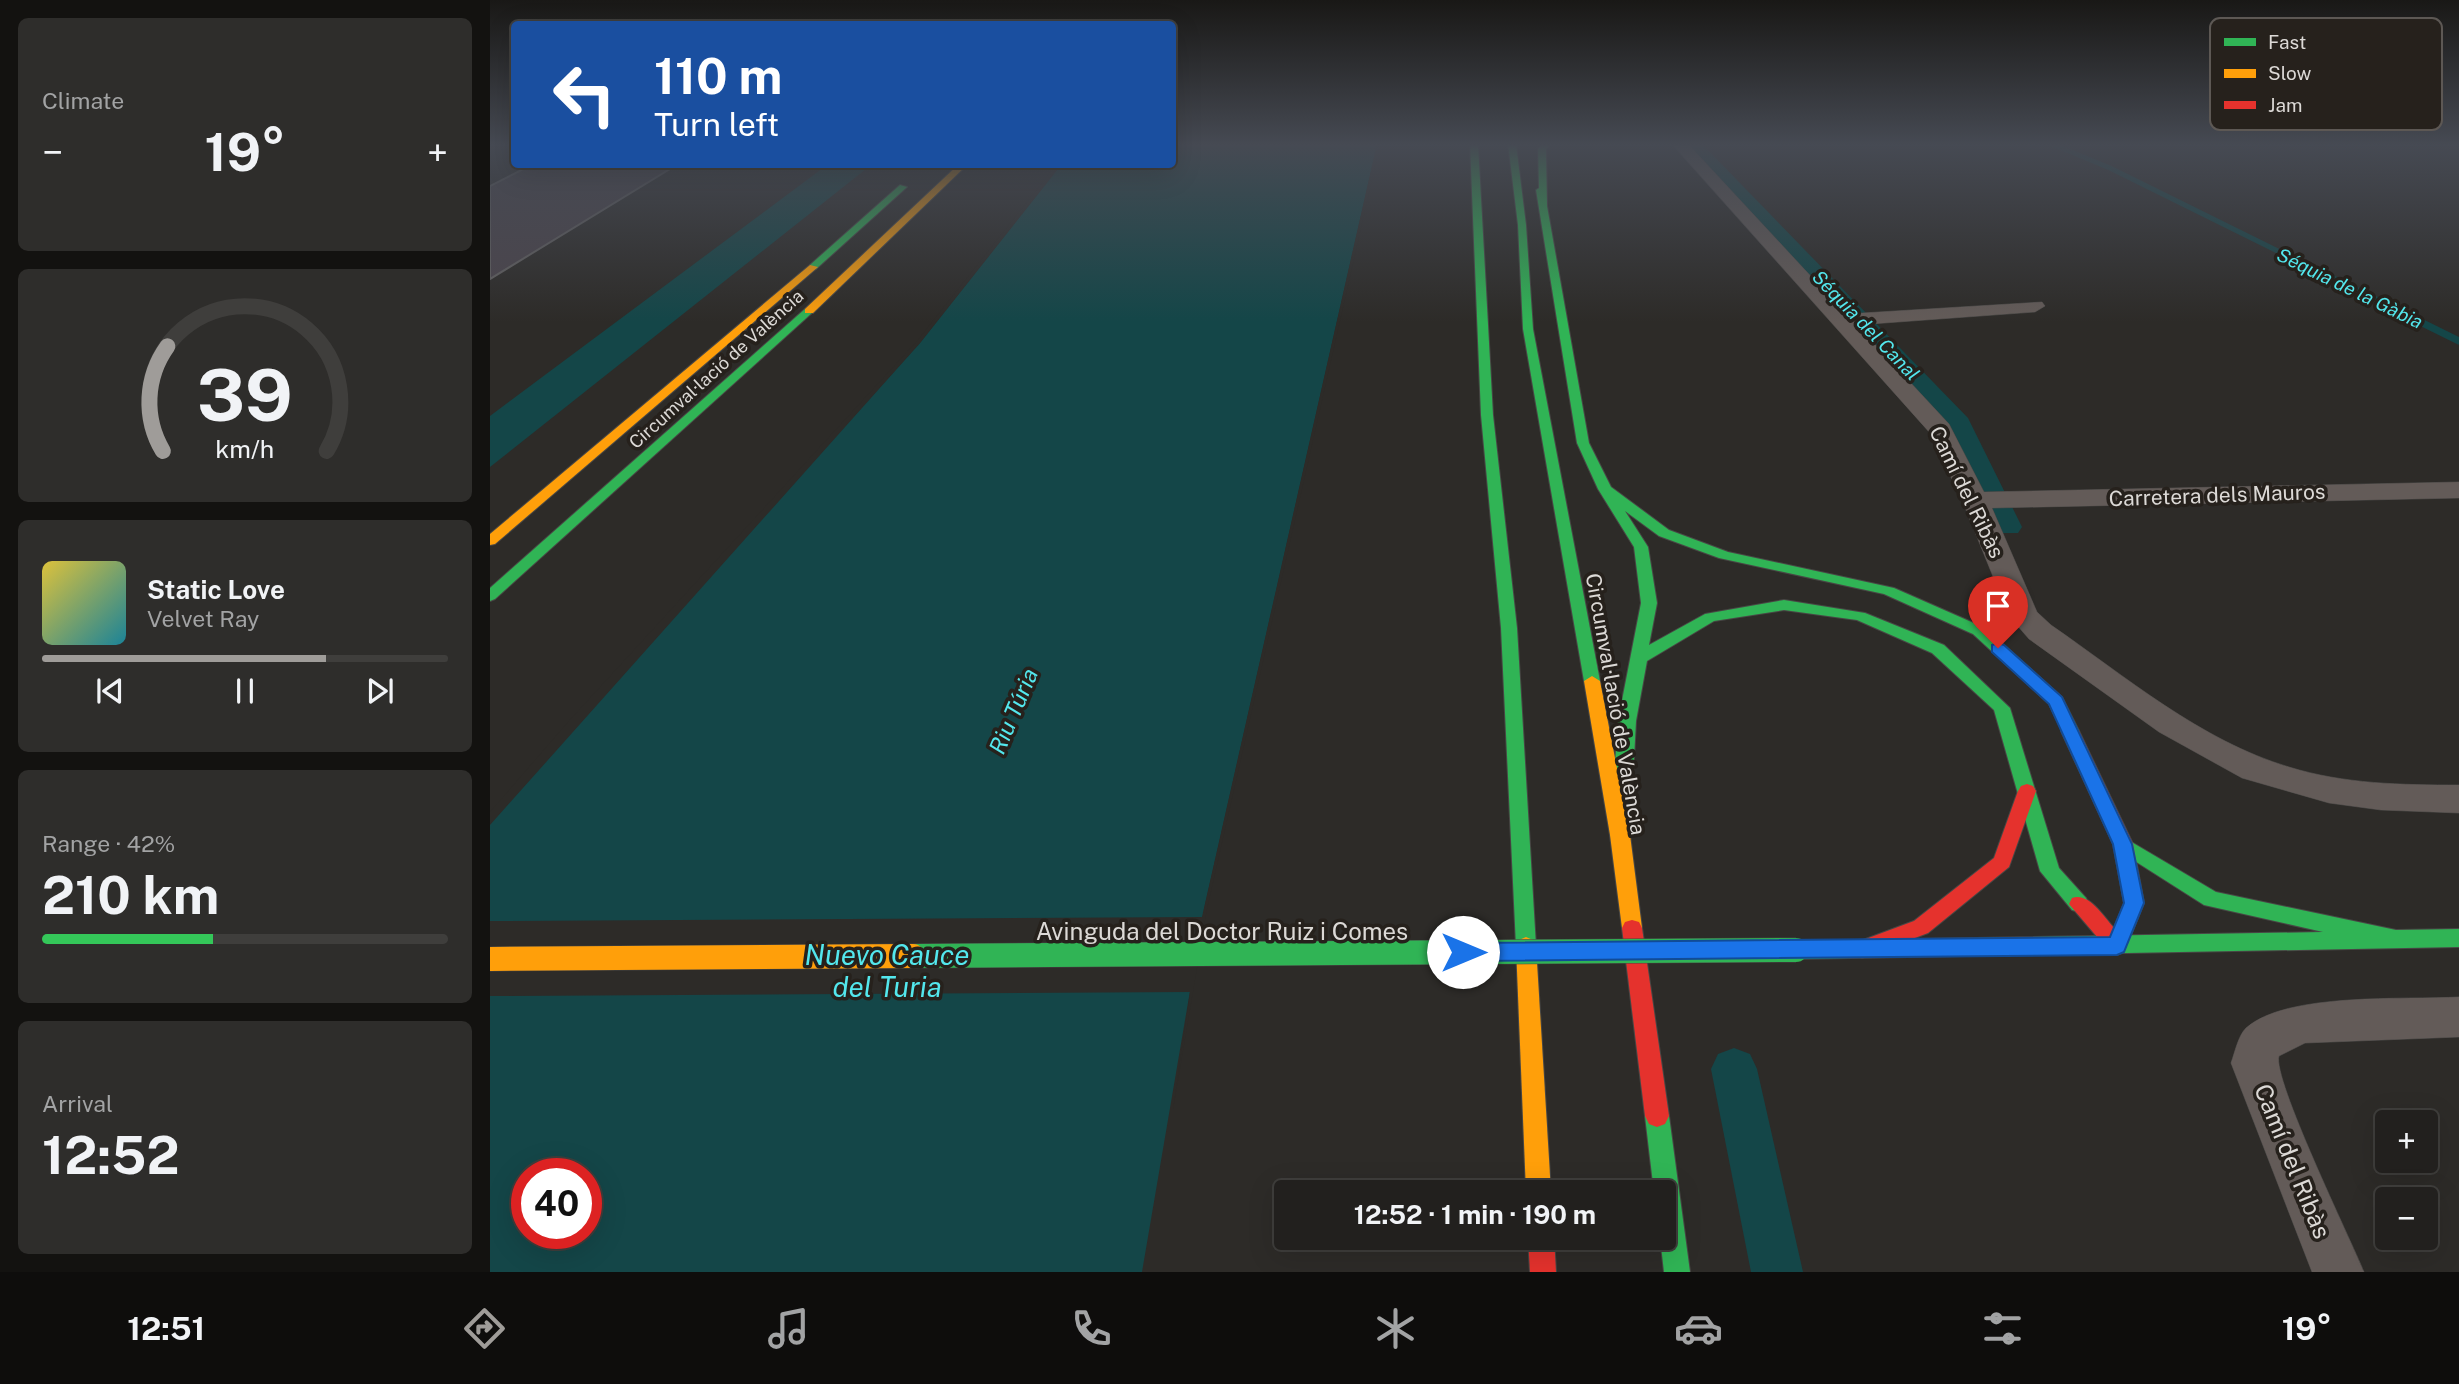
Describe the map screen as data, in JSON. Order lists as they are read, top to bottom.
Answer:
{
  "streets": {
    "main road": ["Circumval·lació de València", "Avinguda del Doctor Ruiz i Comes"],
    "street": ["Camí del Ribàs", "Carretera dels Mauros"]
  },
  "crossings": [
    ["Camí del Ribàs", "Carretera dels Mauros"]
  ],
  "water": [
    "Séquia de la Gàbia",
    "Séquia del Canal",
    "Riu Túria",
    "Nuevo Cauce del Turia"
  ],
  "legend": ["Fast", "Slow", "Jam"],
  "page": {
    "tile": [
      "Climate",
      ["Range · 42%", "210 km"],
      ["Arrival", "12:52"]
    ],
    "turn": ["110 m", "Turn left"],
    "heat": ["−", "19°", "+"],
    "song": ["Static Love", "Velvet Ray"],
    "map_buttons": ["+", "−"],
    "limit": "40",
    "trip": "12:52 · 1 min · 190 m",
    "tabs": ["12:51", "19°"],
    "gauge": ["39", "km/h"]
  }
}
